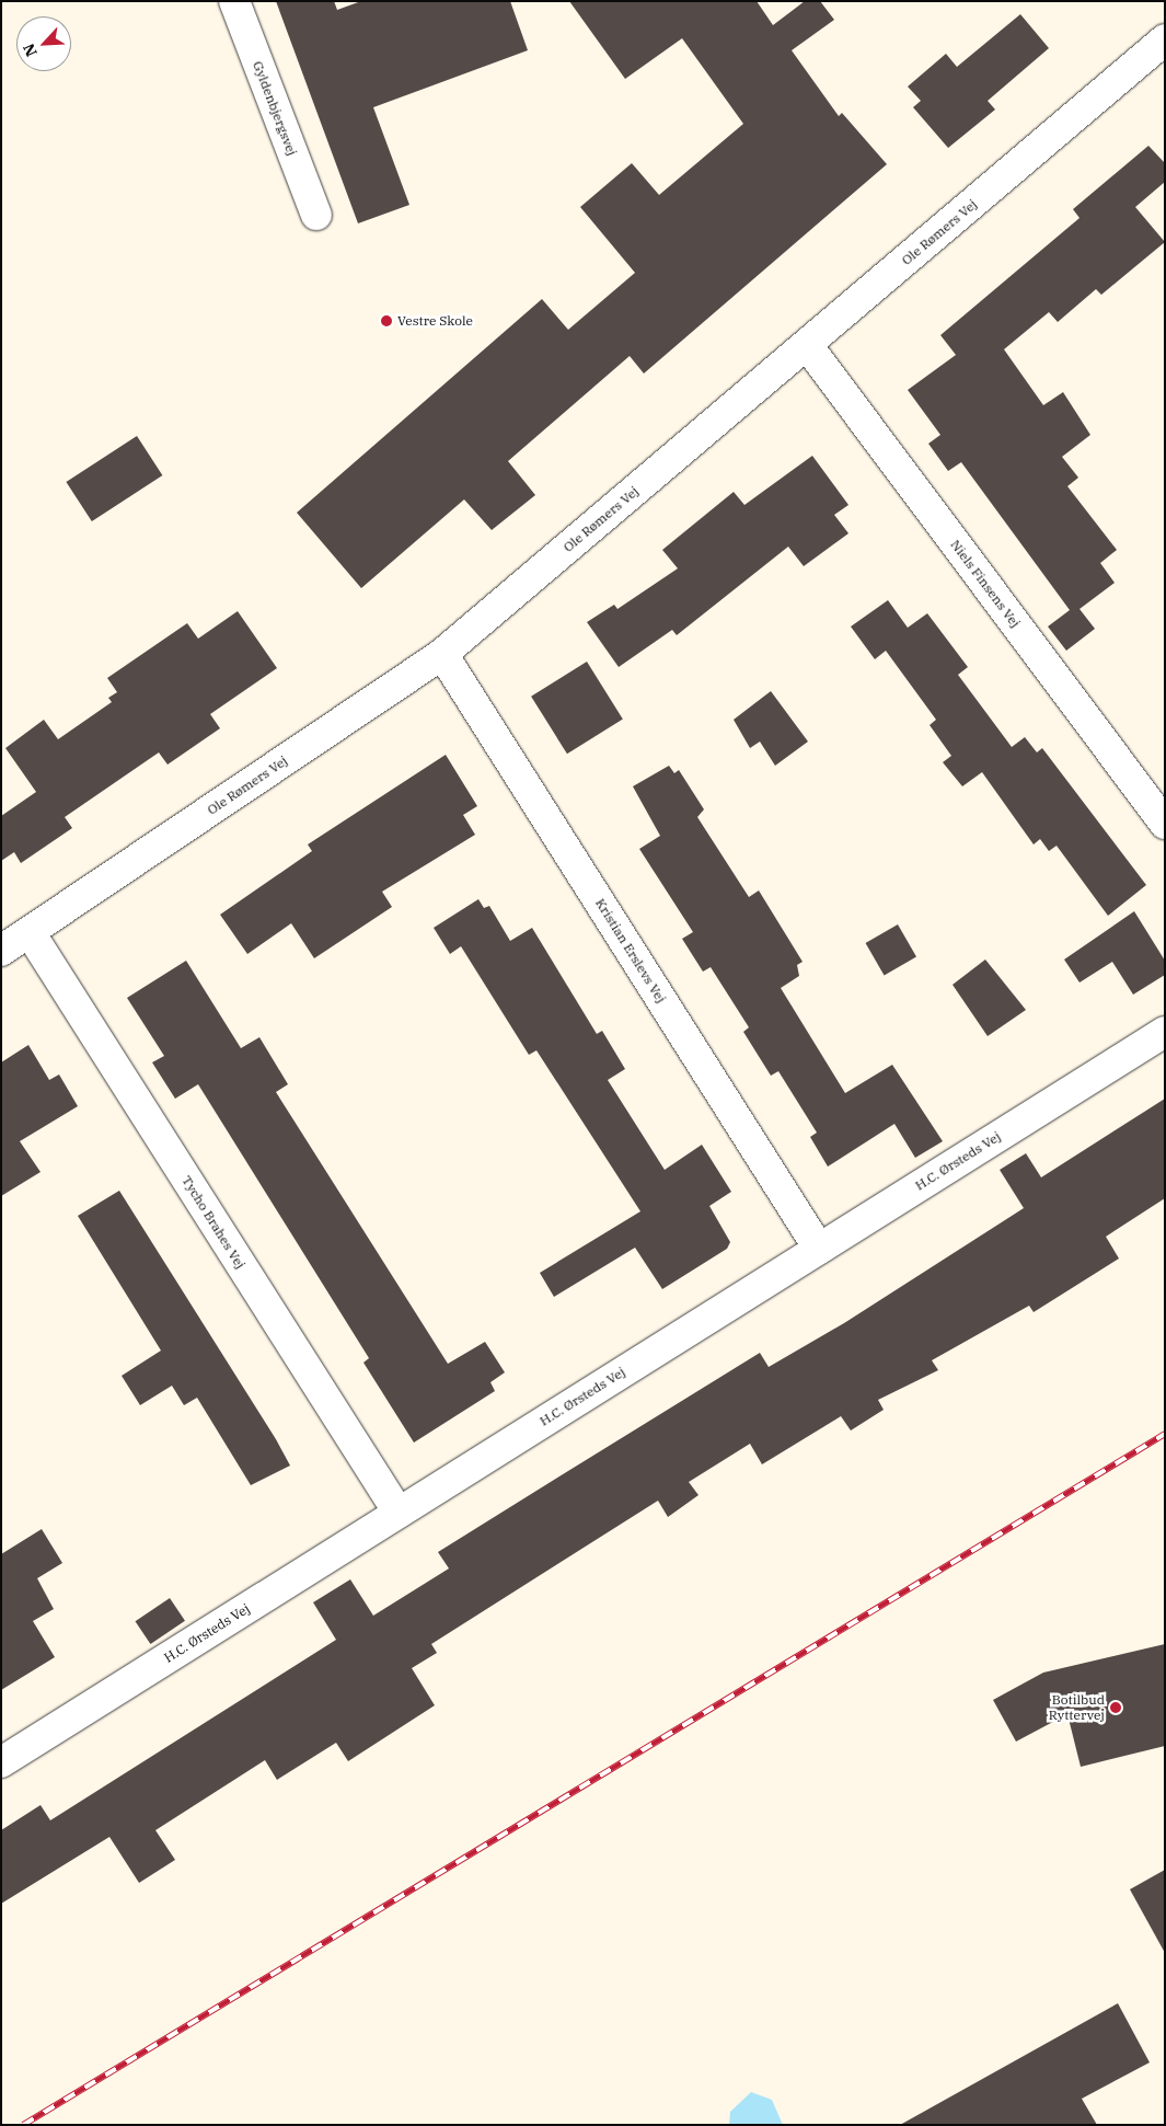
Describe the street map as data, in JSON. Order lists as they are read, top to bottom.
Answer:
{
  "streets": {
    "street": [
      "Gyldenbjergsvej",
      "Ole Rømers Vej",
      "Niels Finsens Vej",
      "Kristian Erslevs Vej",
      "H.C. Ørsteds Vej",
      "Tycho Brahes Vej"
    ]
  },
  "crossings": [
    ["Ole Rømers Vej", "Niels Finsens Vej"],
    ["Ole Rømers Vej", "Kristian Erslevs Vej"],
    ["Ole Rømers Vej", "Tycho Brahes Vej"],
    ["Kristian Erslevs Vej", "H.C. Ørsteds Vej"],
    ["H.C. Ørsteds Vej", "Tycho Brahes Vej"]
  ],
  "places": ["Vestre Skole", "Botilbud Ryttervej"],
  "north": "bottom left"
}
